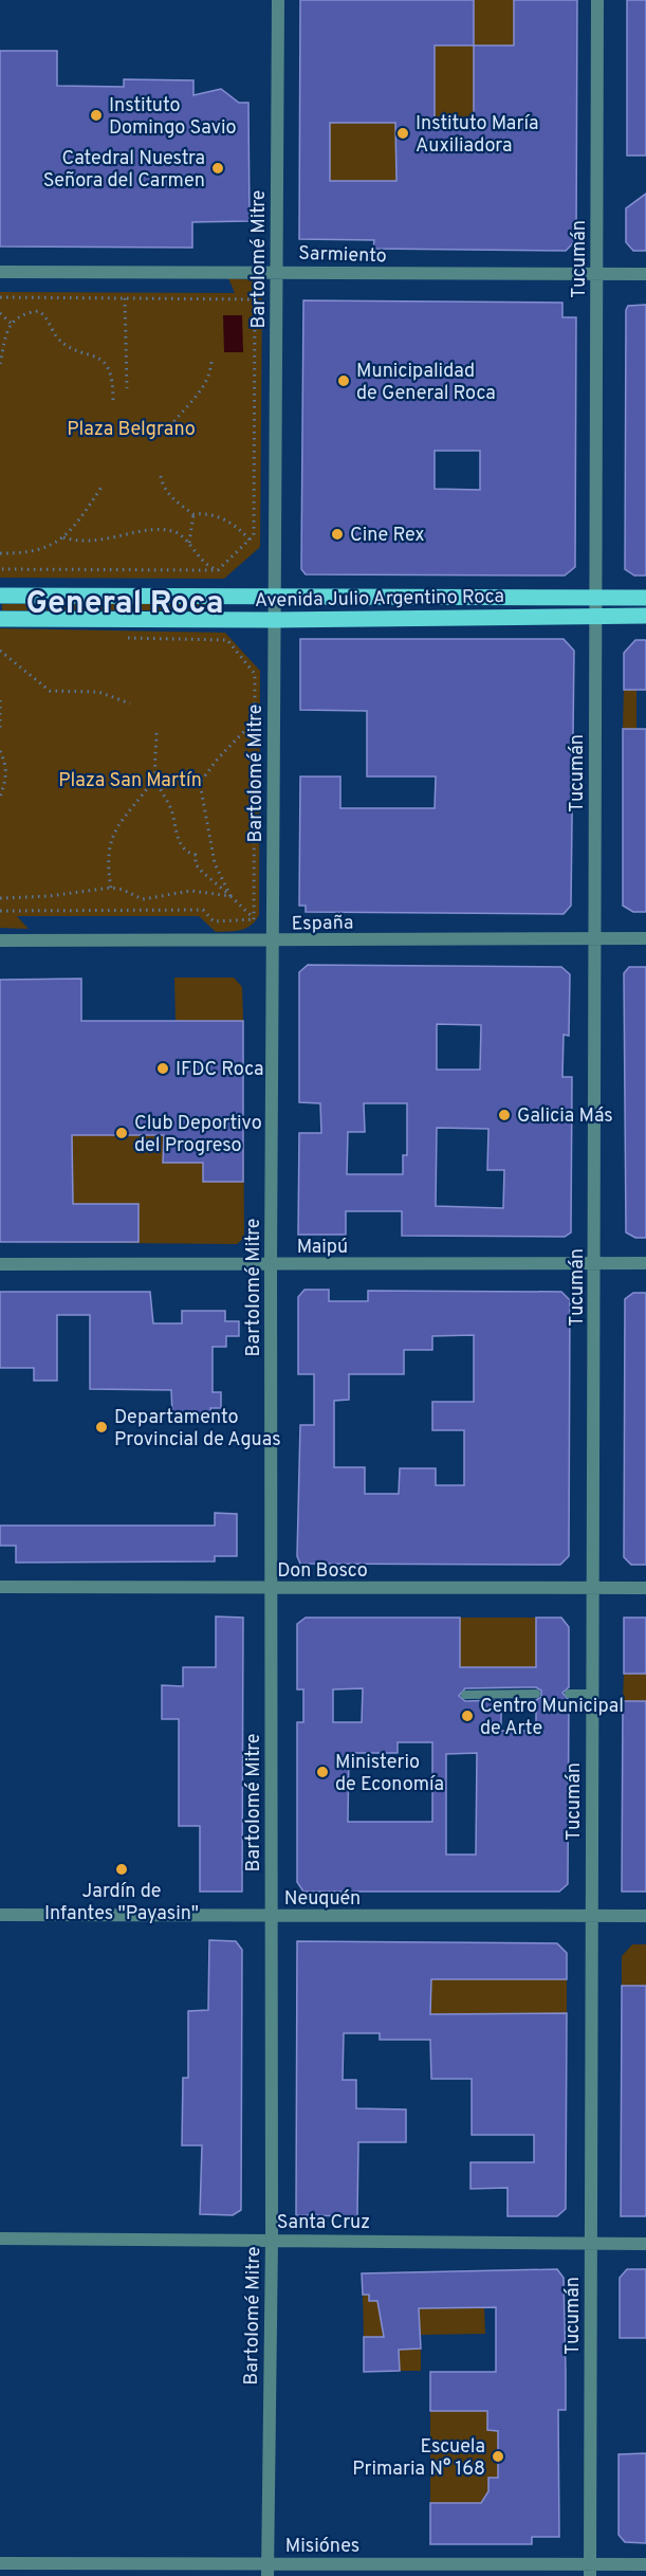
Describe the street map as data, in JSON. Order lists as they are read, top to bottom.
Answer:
{
  "streets": {
    "main road": ["Avenida Julio Argentino Roca"],
    "street": [
      "Sarmiento",
      "Bartolomé Mitre",
      "Tucumán",
      "España",
      "Maipú",
      "Don Bosco",
      "Neuquén",
      "Santa Cruz",
      "Misiónes"
    ]
  },
  "crossings": [
    ["Sarmiento", "Bartolomé Mitre"],
    ["Sarmiento", "Tucumán"],
    ["Bartolomé Mitre", "Avenida Julio Argentino Roca"],
    ["Bartolomé Mitre", "España"],
    ["Bartolomé Mitre", "Maipú"],
    ["Bartolomé Mitre", "Don Bosco"],
    ["Bartolomé Mitre", "Neuquén"],
    ["Bartolomé Mitre", "Santa Cruz"],
    ["Bartolomé Mitre", "Misiónes"],
    ["Tucumán", "Avenida Julio Argentino Roca"],
    ["Tucumán", "España"],
    ["Tucumán", "Maipú"],
    ["Tucumán", "Don Bosco"],
    ["Tucumán", "Neuquén"],
    ["Tucumán", "Santa Cruz"],
    ["Tucumán", "Misiónes"]
  ],
  "districts": ["General Roca"],
  "parks": ["Plaza Belgrano", "Plaza San Martín"],
  "places": [
    "Instituto Domingo Savio",
    "Instituto María Auxiliadora",
    "Catedral Nuestra Señora del Carmen",
    "Municipalidad de General Roca",
    "Cine Rex",
    "IFDC Roca",
    "Galicia Más",
    "Club Deportivo del Progreso",
    "Departamento Provincial de Aguas",
    "Centro Municipal de Arte",
    "Ministerio de Economía",
    "Jardín de Infantes \"Payasin\"",
    "Escuela Primaria N° 168"
  ]
}
